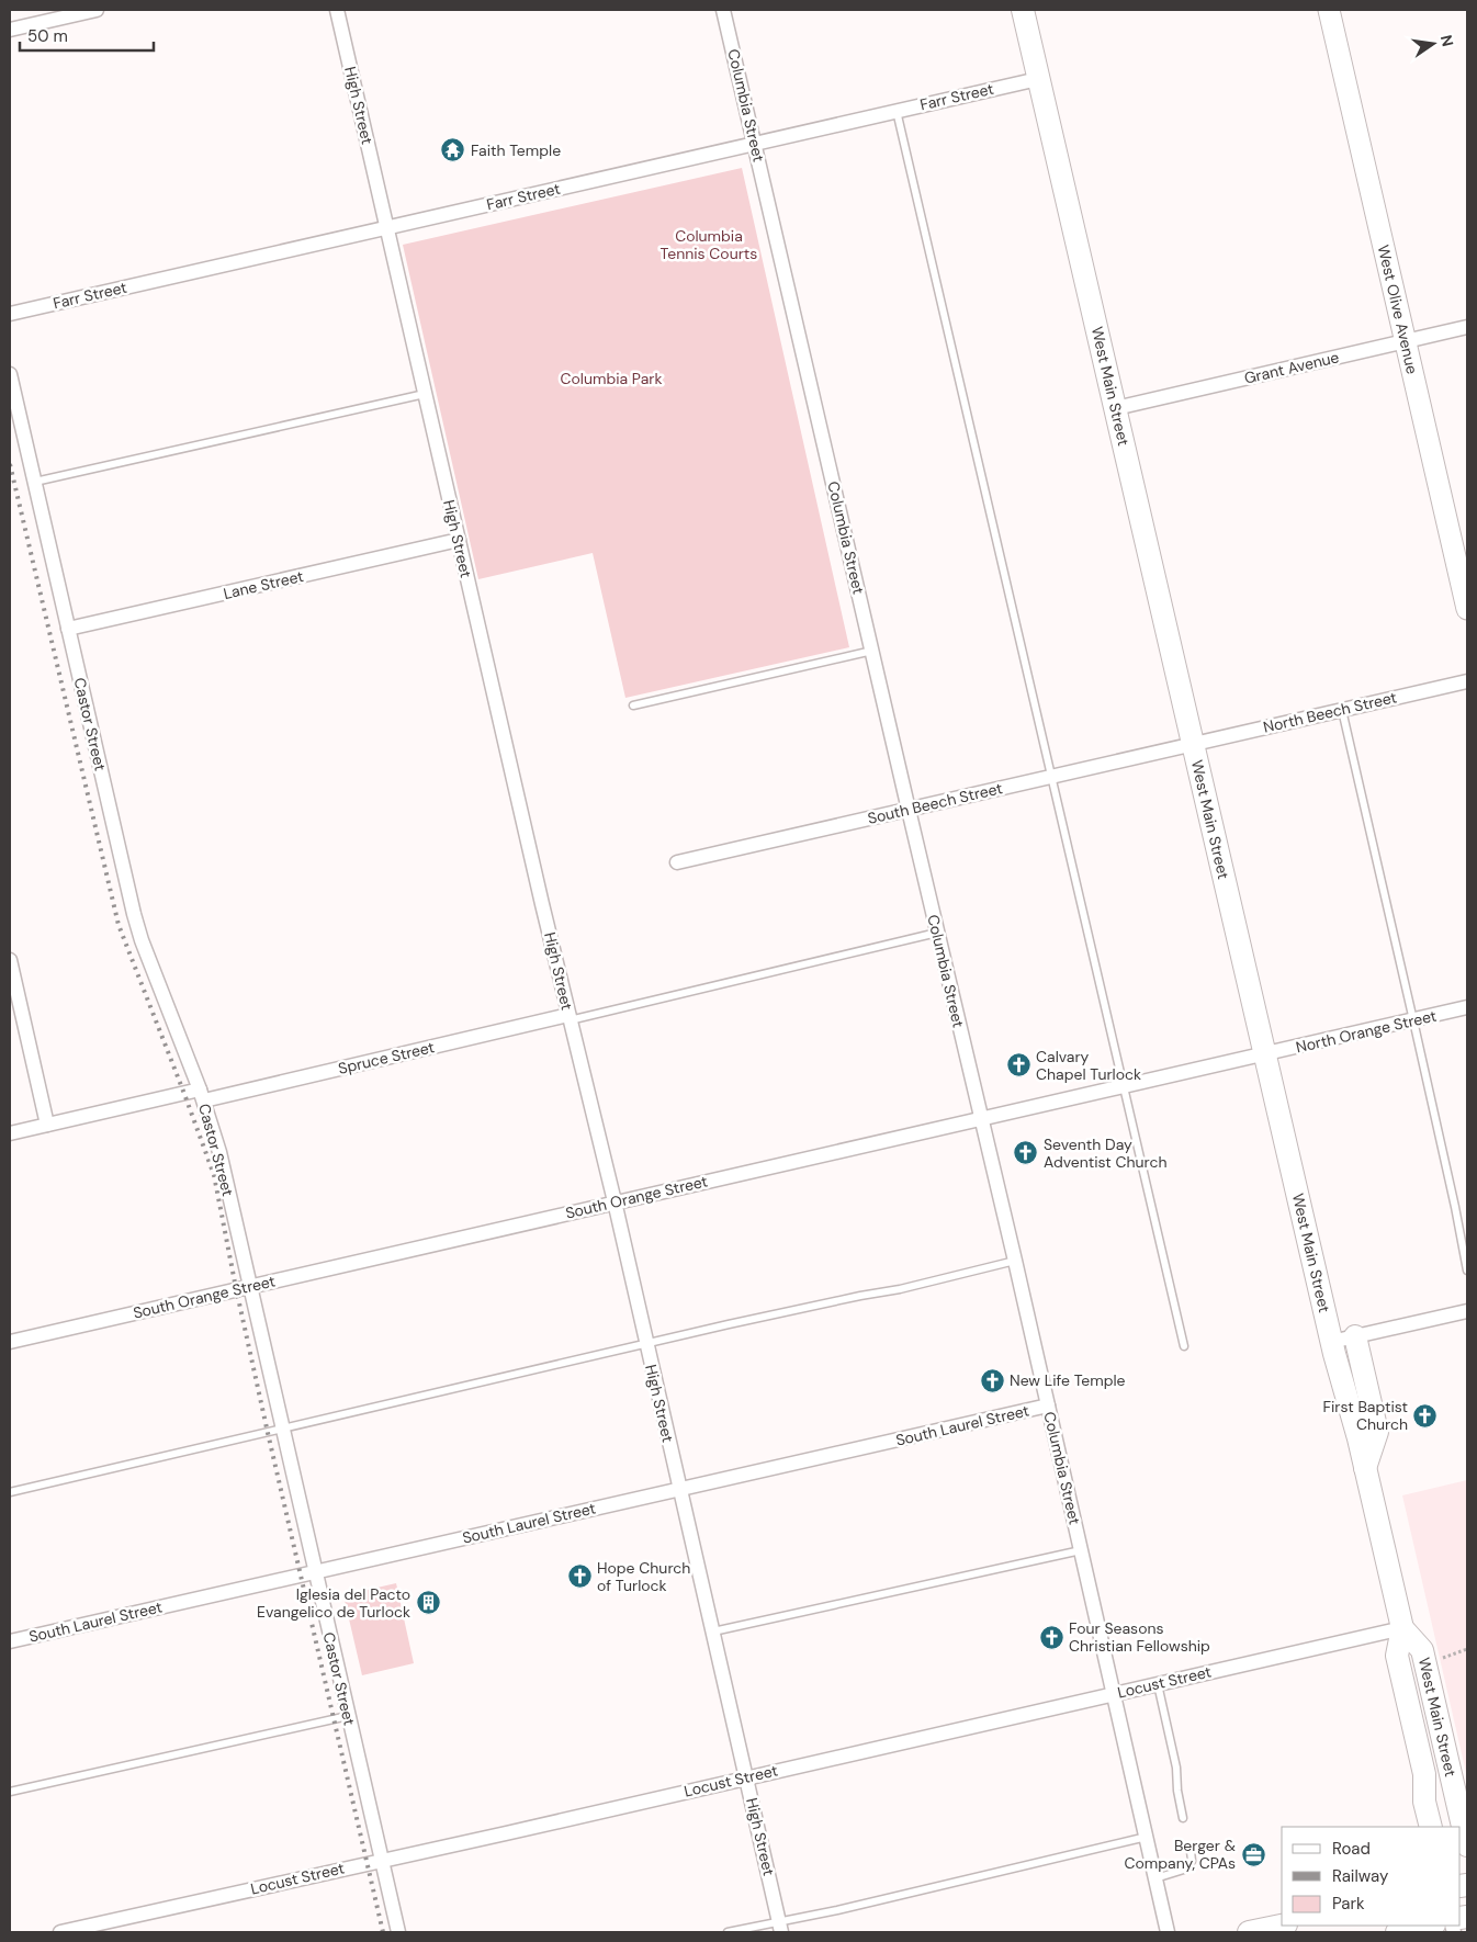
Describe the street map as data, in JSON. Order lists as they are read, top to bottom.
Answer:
{
  "streets": {
    "main road": ["West Main Street"],
    "street": [
      "Farr Street",
      "High Street",
      "Columbia Street",
      "West Olive Avenue",
      "Grant Avenue",
      "Lane Street",
      "North Beech Street",
      "Castor Street",
      "South Beech Street",
      "North Orange Street",
      "Spruce Street",
      "South Orange Street",
      "South Laurel Street",
      "Locust Street"
    ]
  },
  "crossings": [
    ["Farr Street", "High Street"],
    ["Farr Street", "Columbia Street"],
    ["Farr Street", "West Main Street"],
    ["High Street", "Lane Street"],
    ["High Street", "Spruce Street"],
    ["High Street", "South Orange Street"],
    ["High Street", "South Laurel Street"],
    ["High Street", "Locust Street"],
    ["Columbia Street", "South Beech Street"],
    ["Columbia Street", "South Orange Street"],
    ["Columbia Street", "South Laurel Street"],
    ["Columbia Street", "Locust Street"],
    ["West Olive Avenue", "Grant Avenue"],
    ["Grant Avenue", "West Main Street"],
    ["West Main Street", "North Beech Street"],
    ["West Main Street", "South Beech Street"],
    ["West Main Street", "North Orange Street"],
    ["West Main Street", "South Orange Street"],
    ["West Main Street", "Locust Street"],
    ["Lane Street", "Castor Street"],
    ["North Beech Street", "South Beech Street"],
    ["Castor Street", "Spruce Street"],
    ["Castor Street", "South Orange Street"],
    ["Castor Street", "South Laurel Street"],
    ["Castor Street", "Locust Street"],
    ["North Orange Street", "South Orange Street"]
  ],
  "parks": ["Columbia Tennis Courts", "Columbia Park"],
  "places": {
    "temple": ["Faith Temple"],
    "church": [
      "Calvary Chapel Turlock",
      "Seventh Day Adventist Church",
      "New Life Temple",
      "First Baptist Church",
      "Hope Church of Turlock",
      "Four Seasons Christian Fellowship"
    ],
    "building": ["Iglesia del Pacto Evangelico de Turlock"],
    "office": ["Berger & Company, CPAs"]
  },
  "legend": ["Road", "Railway", "Park"],
  "scale_bar": "50 m",
  "north": "right"
}
